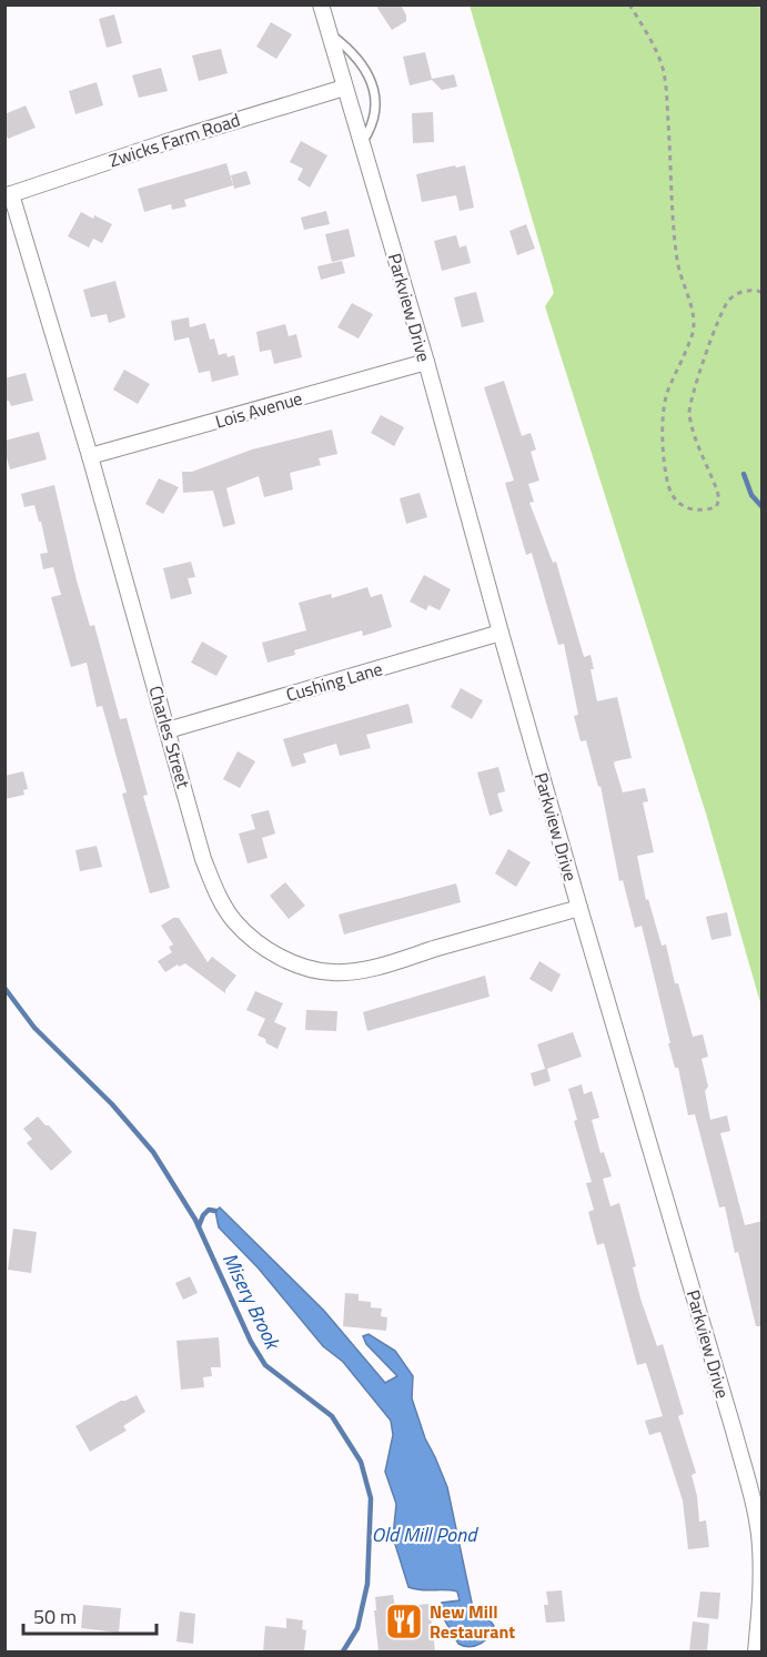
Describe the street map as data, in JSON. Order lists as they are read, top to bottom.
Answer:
{
  "streets": {
    "street": [
      "Zwicks Farm Road",
      "Parkview Drive",
      "Lois Avenue",
      "Cushing Lane",
      "Charles Street"
    ]
  },
  "crossings": [
    ["Zwicks Farm Road", "Parkview Drive"],
    ["Zwicks Farm Road", "Charles Street"],
    ["Parkview Drive", "Lois Avenue"],
    ["Parkview Drive", "Cushing Lane"],
    ["Parkview Drive", "Charles Street"],
    ["Lois Avenue", "Charles Street"],
    ["Cushing Lane", "Charles Street"]
  ],
  "water": ["Misery Brook", "Old Mill Pond"],
  "places": {
    "restaurant": ["New Mill Restaurant"]
  },
  "scale_bar": "50 m"
}
